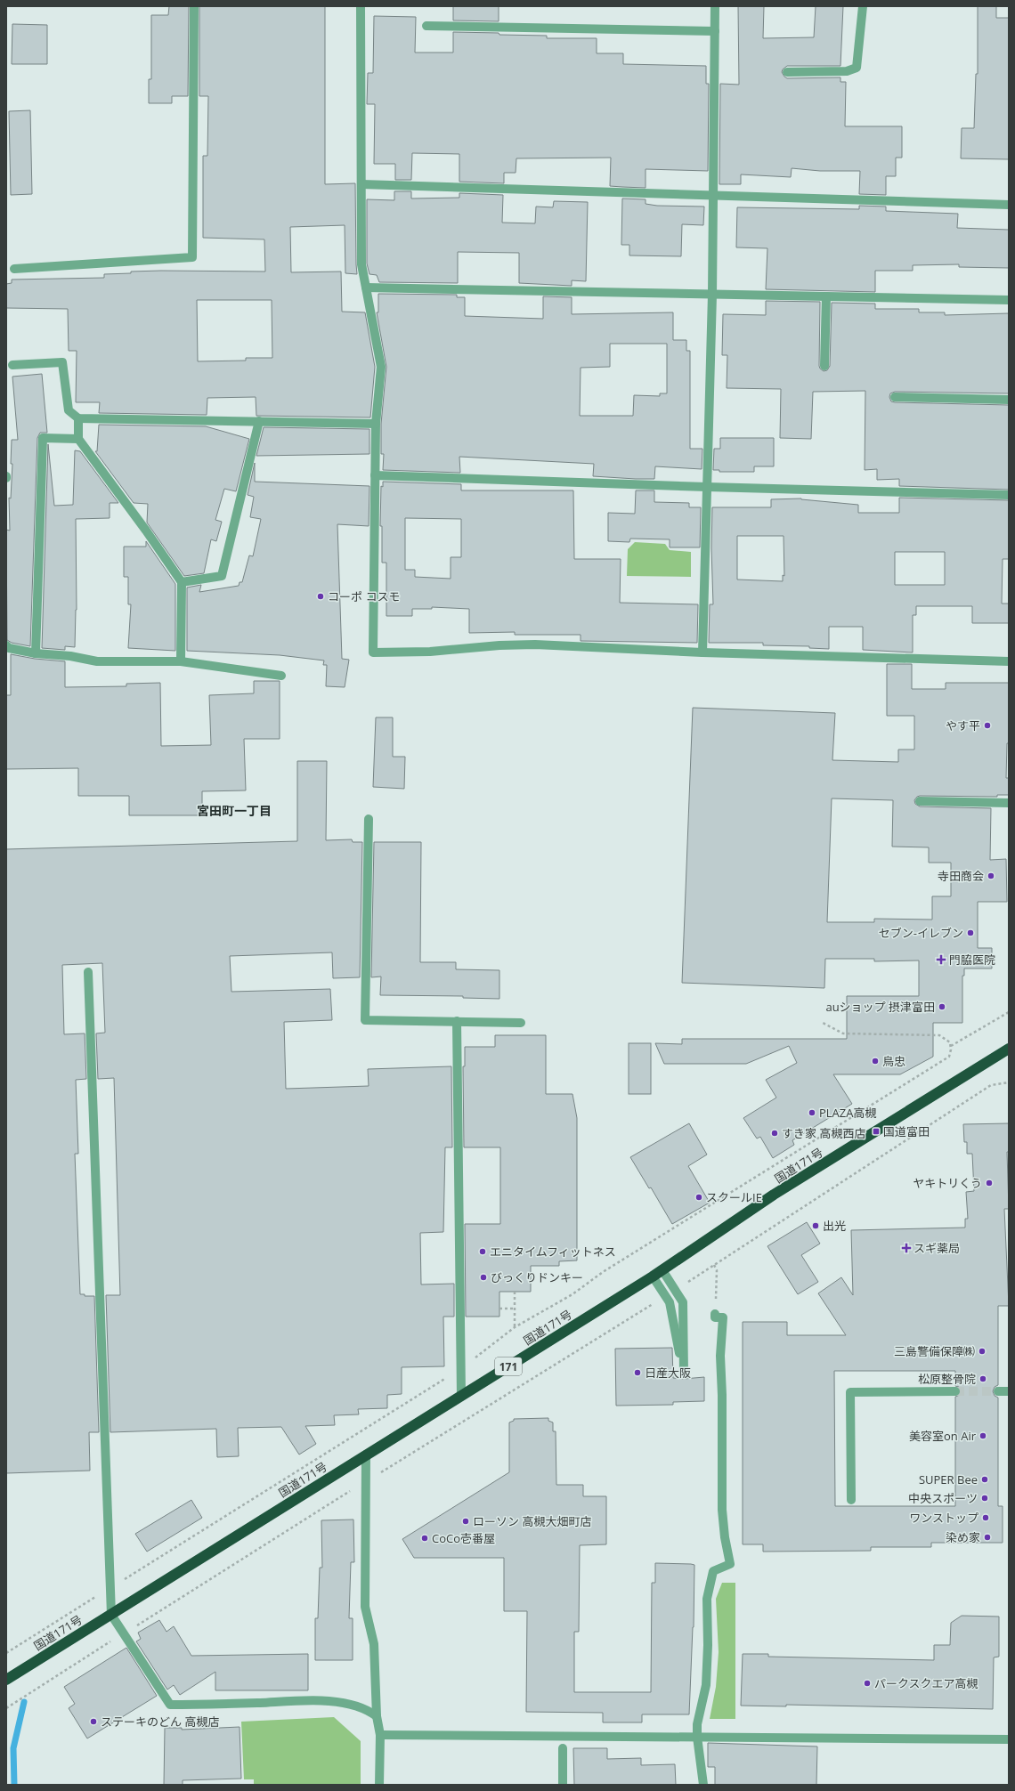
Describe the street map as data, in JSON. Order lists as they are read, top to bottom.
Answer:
{
  "streets": {
    "highway": ["国道171号", "171"]
  },
  "districts": ["宮田町一丁目"],
  "places": {
    "other": [
      "コーポ コスモ",
      "やす平",
      "寺田商会",
      "セブン-イレブン",
      "auショップ 摂津富田",
      "鳥忠",
      "PLAZA高槻",
      "すき家 高槻西店",
      "ヤキトリくう",
      "スクールIE",
      "出光",
      "エニタイムフィットネス",
      "びっくりドンキー",
      "三島警備保障㈱",
      "日産大阪",
      "松原整骨院",
      "美容室on Air",
      "SUPER Bee",
      "中央スポーツ",
      "ワンストップ",
      "ローソン 高槻大畑町店",
      "染め家",
      "CoCo壱番屋",
      "パークスクエア高槻",
      "ステーキのどん 高槻店"
    ],
    "health": ["門脇医院", "スギ薬局"],
    "transit": ["国道富田"]
  }
}
